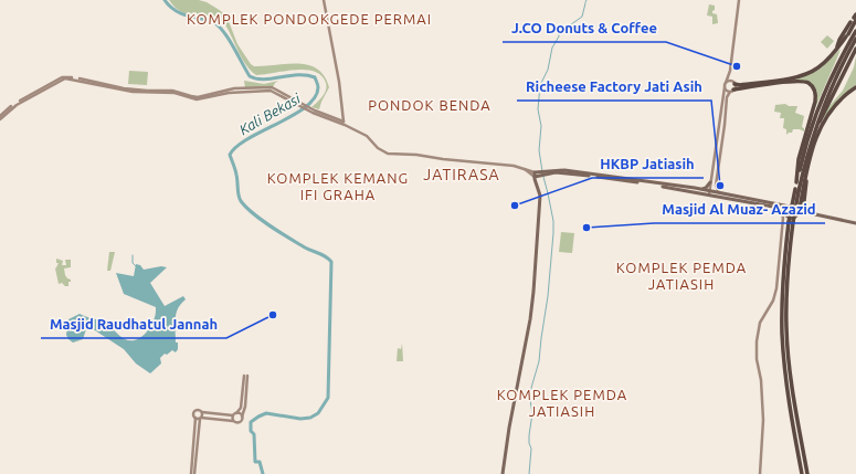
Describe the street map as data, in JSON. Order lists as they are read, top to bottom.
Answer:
{
  "districts": [
    "KOMPLEK PONDOKGEDE PERMAI",
    "PONDOK BENDA",
    "JATIRASA",
    "KOMPLEK KEMANG IFI GRAHA",
    "KOMPLEK PEMDA JATIASIH",
    "KOMPLEK PEMDA JATIASIH"
  ],
  "water": ["Kali Bekasi"],
  "places": [
    "J.CO Donuts & Coffee",
    "Richeese Factory Jati Asih",
    "HKBP Jatiasih",
    "Masjid Al Muaz- Azazid",
    "Masjid Raudhatul Jannah"
  ]
}
